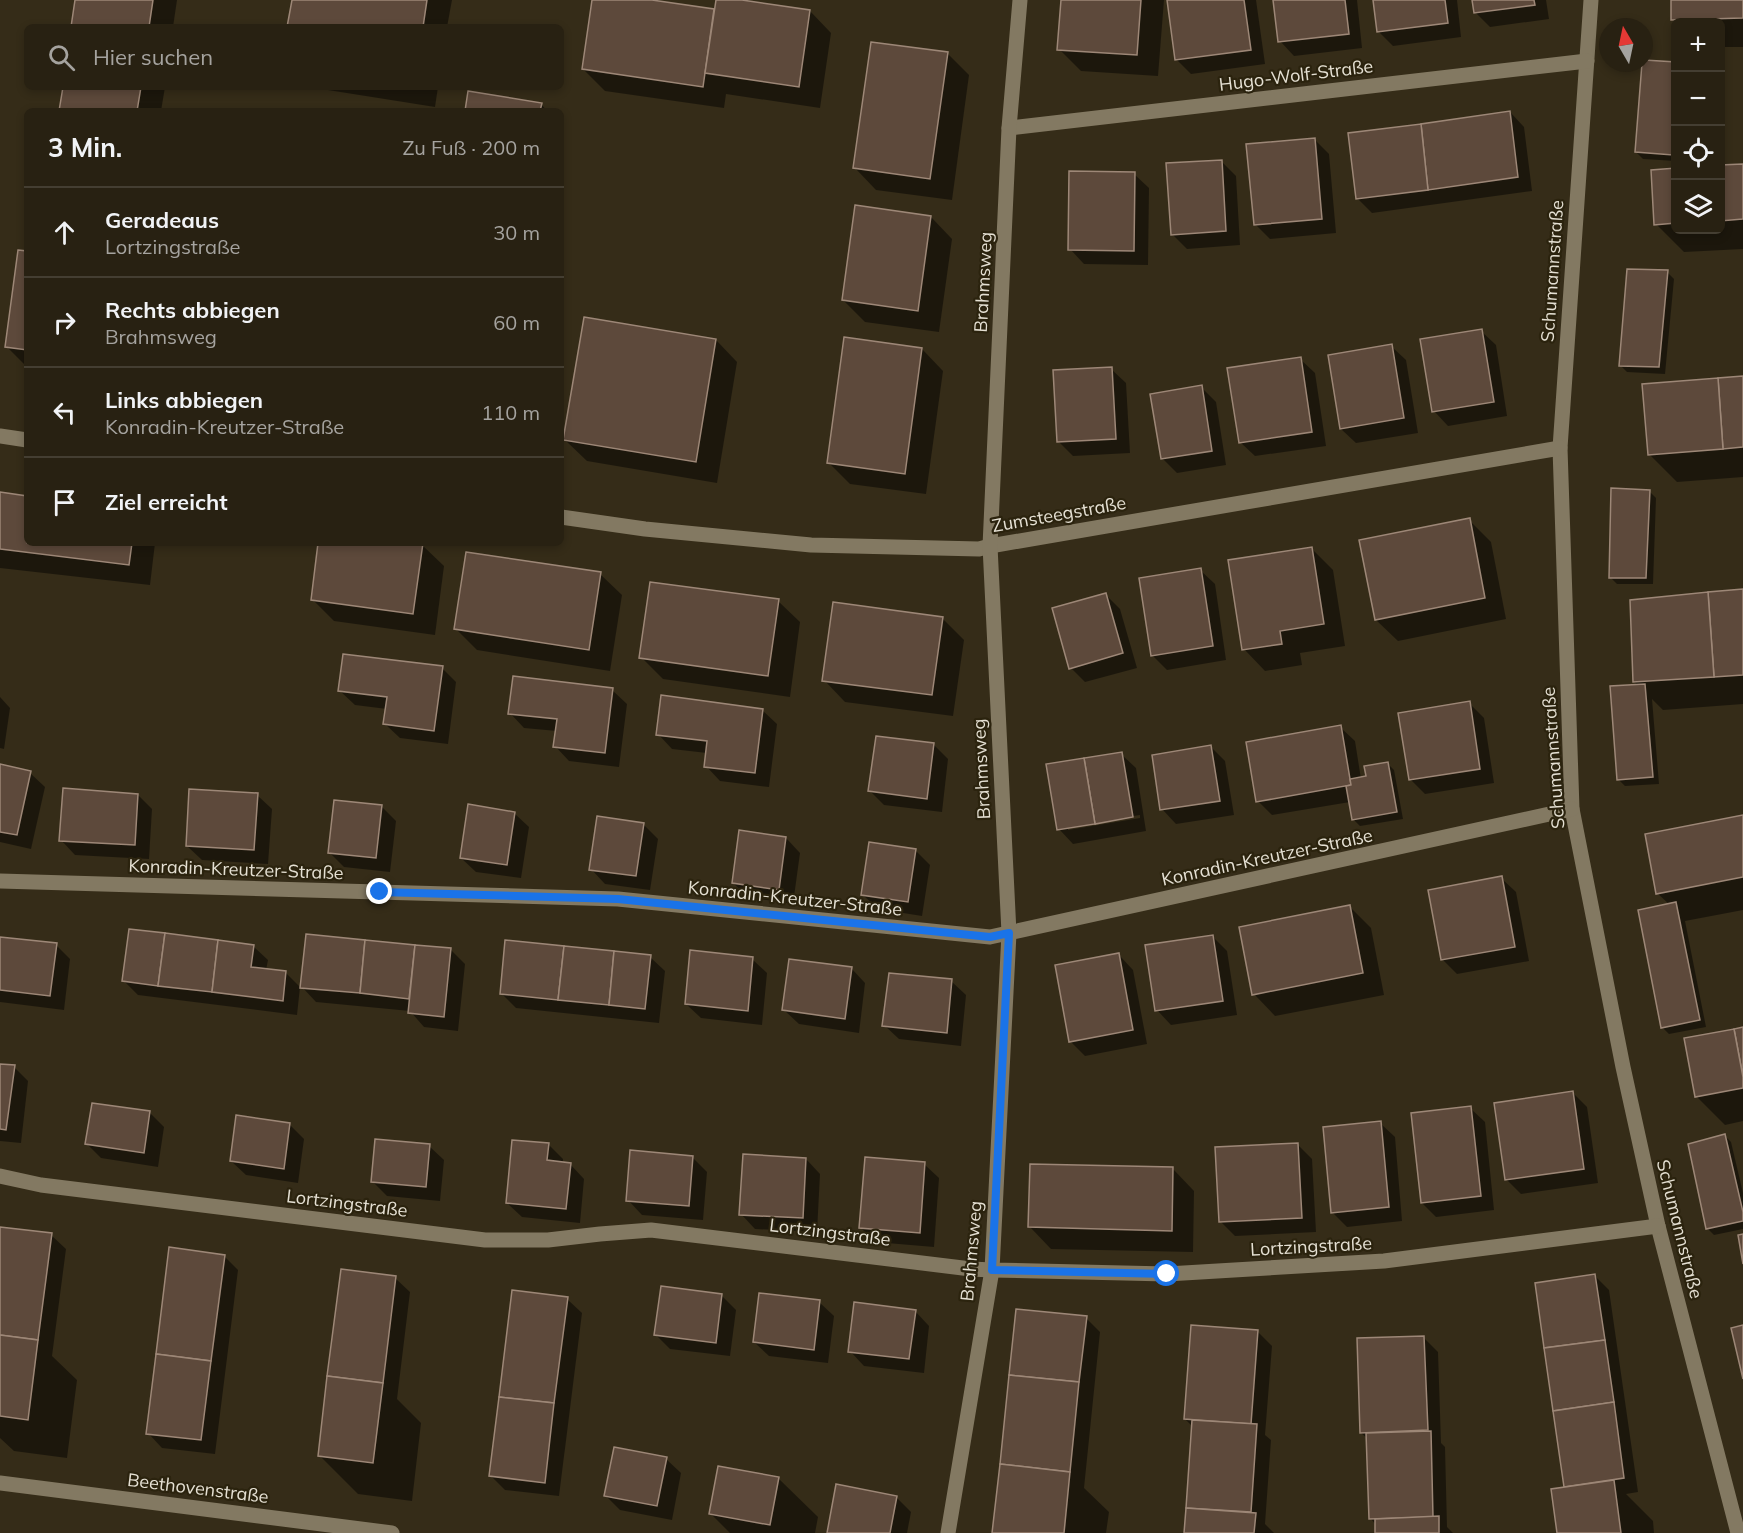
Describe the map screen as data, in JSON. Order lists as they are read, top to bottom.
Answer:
{
  "streets": {
    "street": [
      "Hugo-Wolf-Straße",
      "Schumannstraße",
      "Brahmsweg",
      "Zumsteegstraße",
      "Konradin-Kreutzer-Straße",
      "Lortzingstraße",
      "Beethovenstraße"
    ]
  },
  "crossings": [
    ["Hugo-Wolf-Straße", "Schumannstraße"],
    ["Hugo-Wolf-Straße", "Brahmsweg"],
    ["Schumannstraße", "Zumsteegstraße"],
    ["Schumannstraße", "Konradin-Kreutzer-Straße"],
    ["Schumannstraße", "Lortzingstraße"],
    ["Brahmsweg", "Zumsteegstraße"],
    ["Brahmsweg", "Konradin-Kreutzer-Straße"],
    ["Brahmsweg", "Lortzingstraße"]
  ],
  "north": "top",
  "page": {
    "map_buttons": ["+", "−"],
    "search": "Hier suchen",
    "heading": ["3 Min.", "Zu Fuß · 200 m"],
    "list": [
      ["Geradeaus", "Lortzingstraße", "30 m"],
      ["Rechts abbiegen", "Brahmsweg", "60 m"],
      ["Links abbiegen", "Konradin-Kreutzer-Straße", "110 m"],
      "Ziel erreicht"
    ]
  }
}
